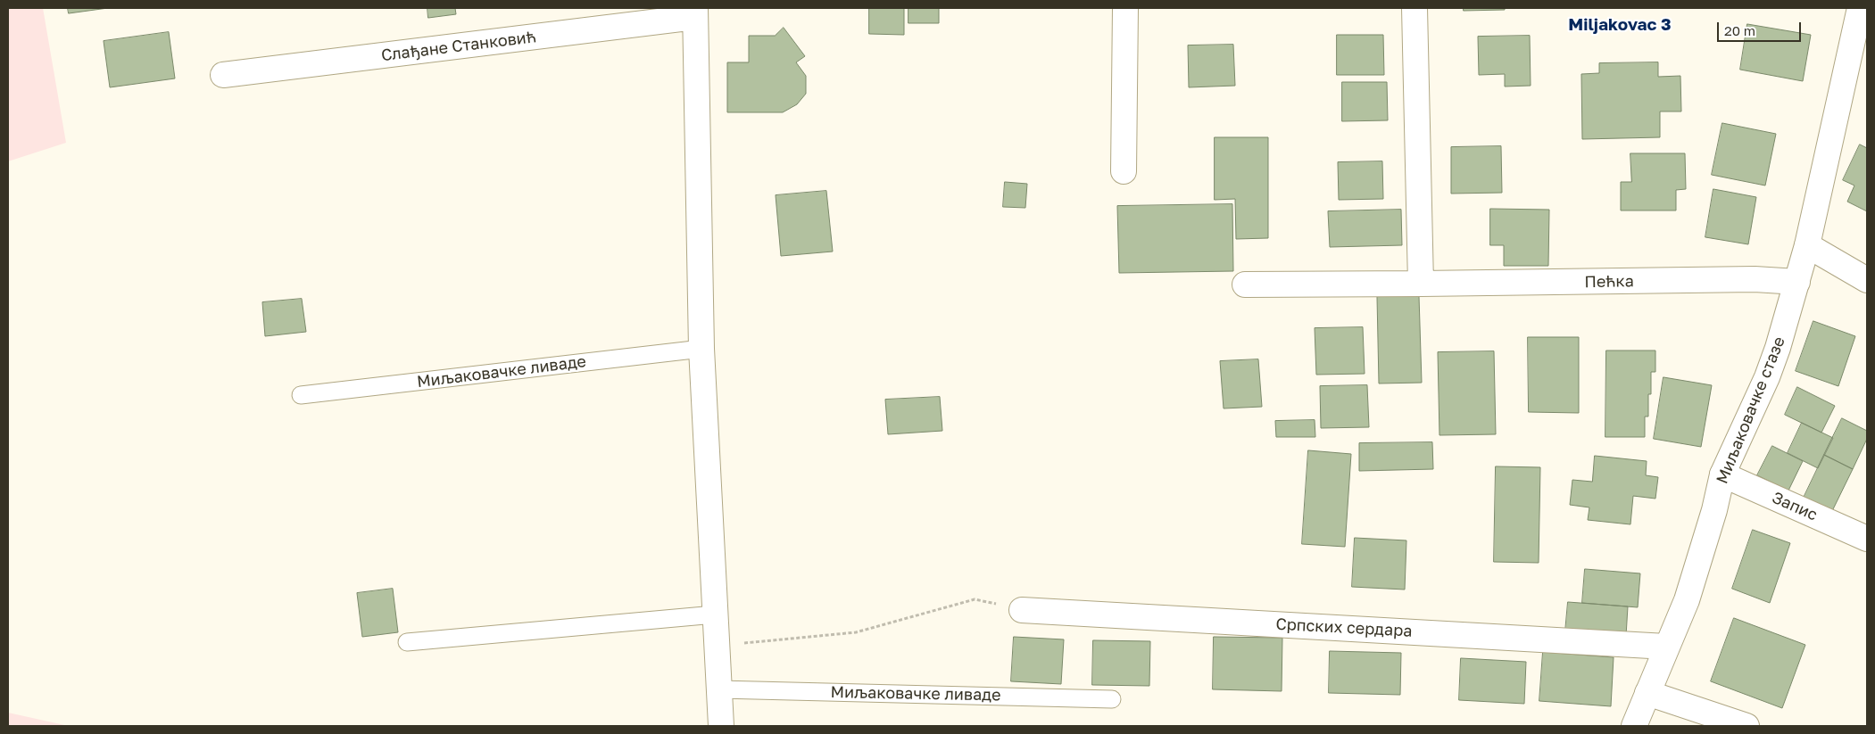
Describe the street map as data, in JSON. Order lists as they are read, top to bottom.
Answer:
{
  "streets": {
    "street": [
      "Слађане Станковић",
      "Пећка",
      "Миљаковачке стазе",
      "Запис",
      "Српских сердара"
    ],
    "lane": ["Миљаковачке ливаде"]
  },
  "crossings": [
    ["Пећка", "Миљаковачке стазе"],
    ["Миљаковачке стазе", "Запис"],
    ["Миљаковачке стазе", "Српских сердара"]
  ],
  "districts": ["Miljakovac 3"],
  "scale_bar": "20 m"
}
